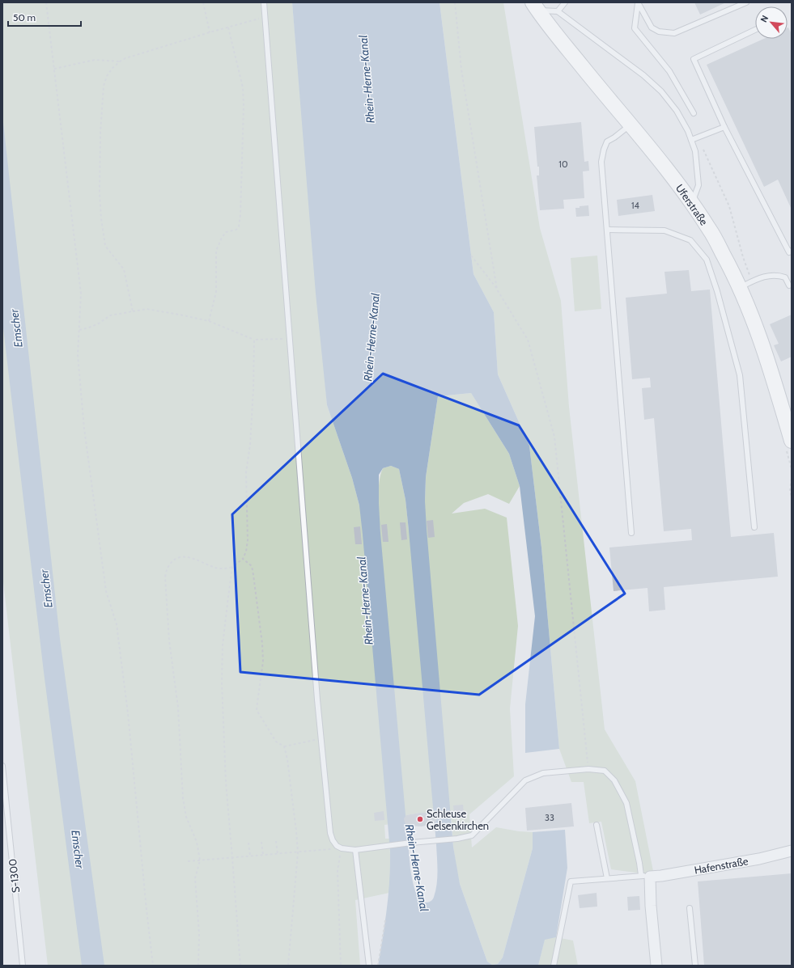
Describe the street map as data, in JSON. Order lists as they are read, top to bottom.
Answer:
{
  "streets": {
    "main road": ["Uferstraße"],
    "street": ["Hafenstraße"],
    "lane": ["S-1300"]
  },
  "water": ["Rhein-Herne-Kanal", "Emscher"],
  "places": ["Schleuse Gelsenkirchen"],
  "house_numbers": ["10", "14", "33"],
  "scale_bar": "50 m",
  "north": "top left"
}
